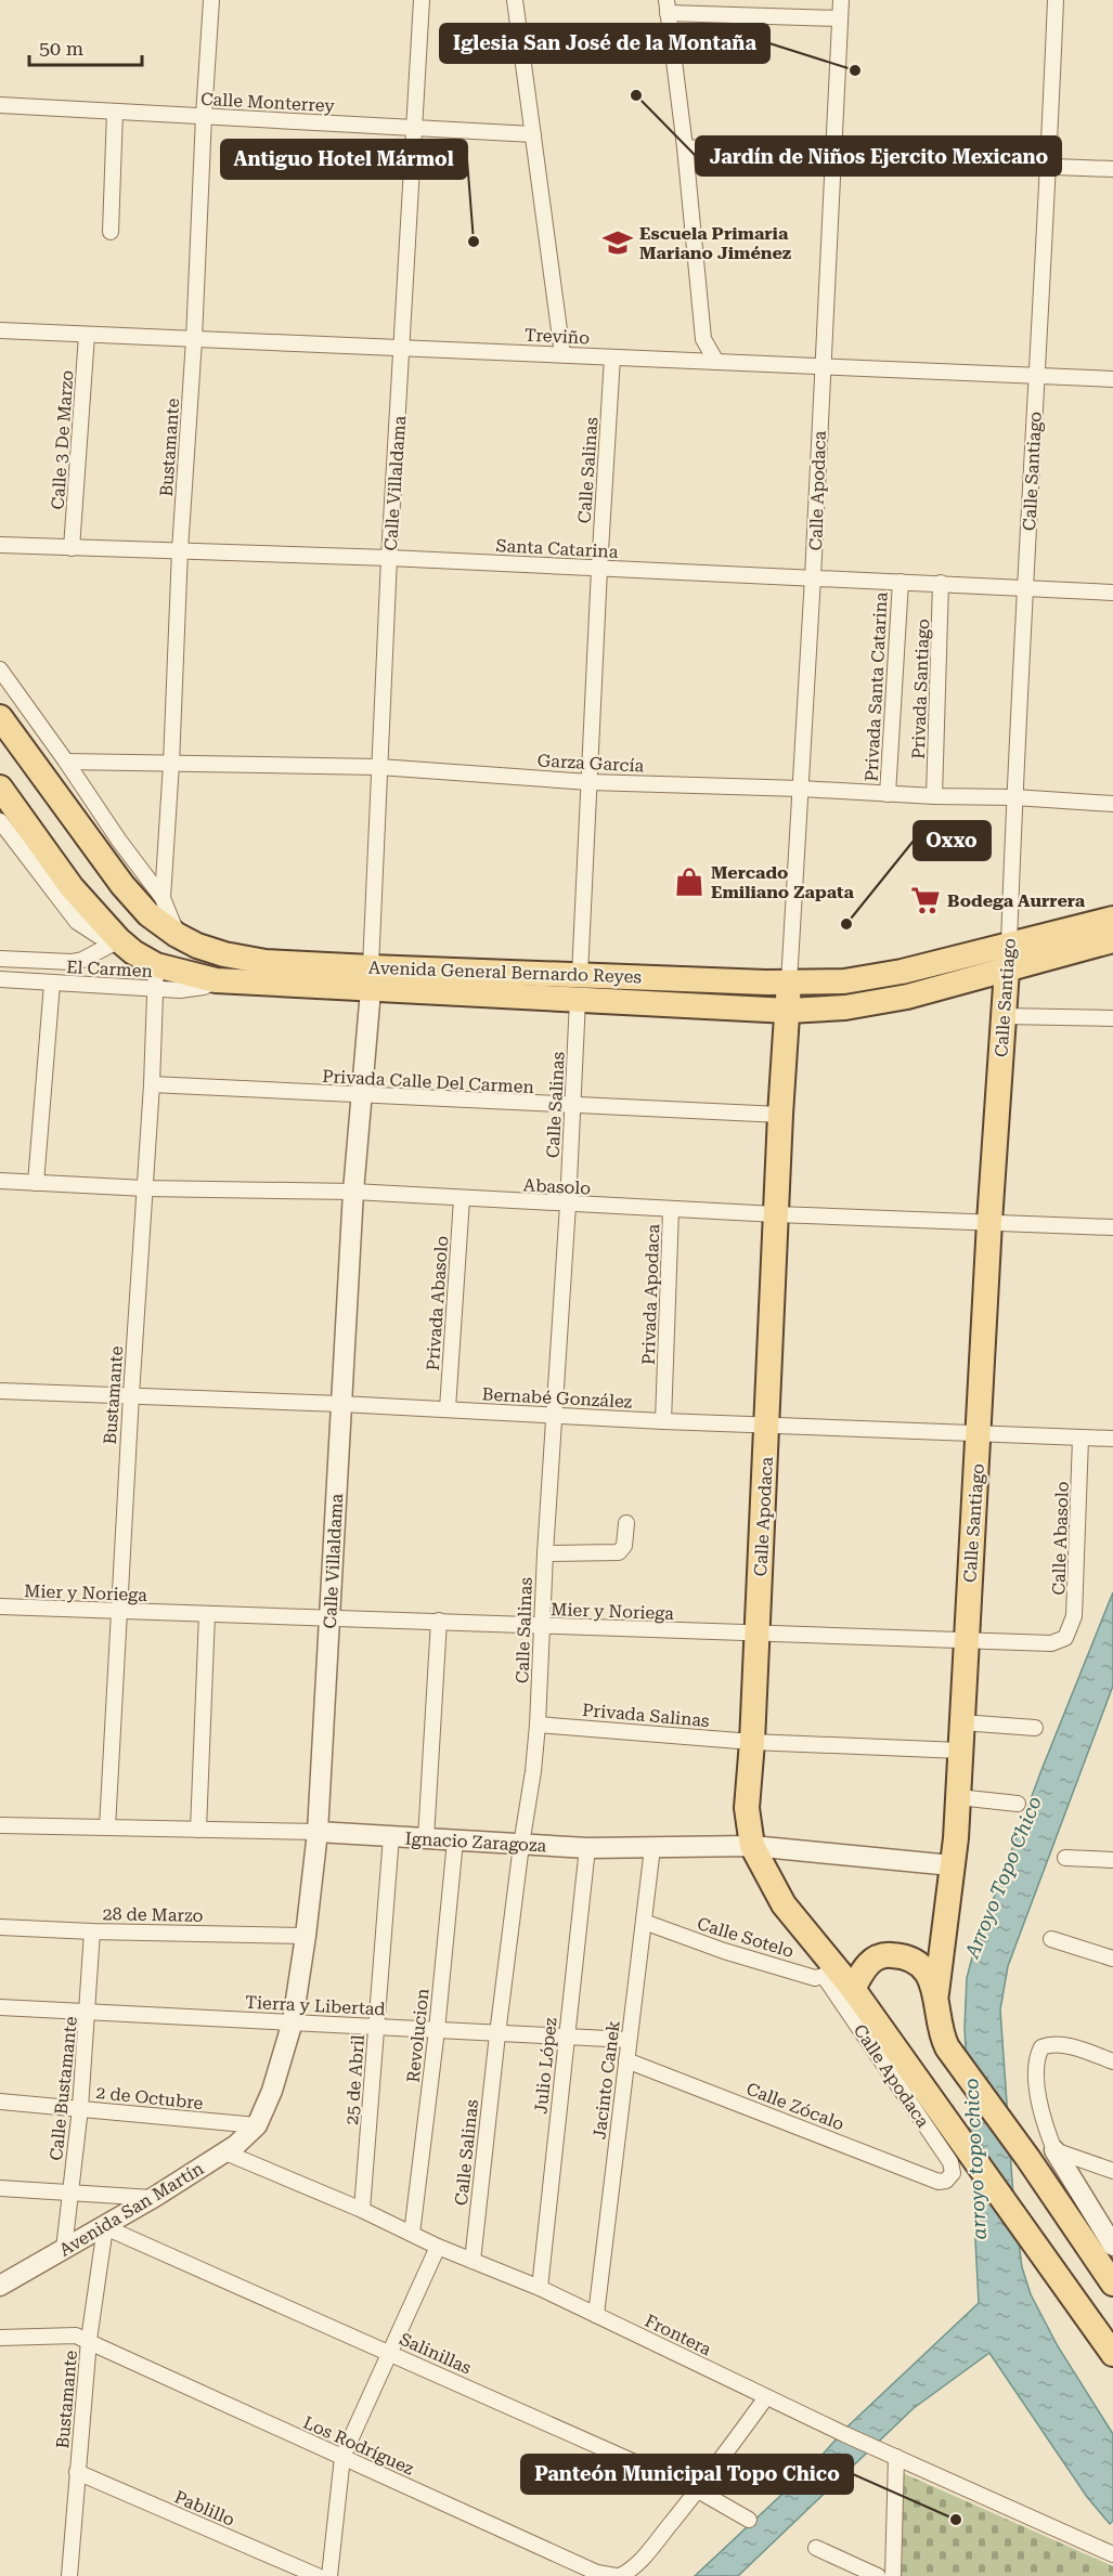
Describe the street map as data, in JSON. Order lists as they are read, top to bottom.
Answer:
{
  "streets": {
    "main road": ["Calle Santiago", "Calle Apodaca", "Avenida General Bernardo Reyes"],
    "street": [
      "Calle Monterrey",
      "Treviño",
      "Calle 3 De Marzo",
      "Bustamante",
      "Calle Salinas",
      "Calle Villaldama",
      "Santa Catarina",
      "Privada Santa Catarina",
      "Privada Santiago",
      "Garza García",
      "El Carmen",
      "Privada Calle Del Carmen",
      "Abasolo",
      "Privada Apodaca",
      "Privada Abasolo",
      "Bernabé González",
      "Calle Abasolo",
      "Mier y Noriega",
      "Privada Salinas",
      "Ignacio Zaragoza",
      "28 de Marzo",
      "Calle Sotelo",
      "Tierra y Libertad",
      "Revolucion",
      "Julio López",
      "25 de Abril",
      "Jacinto Canek",
      "Calle Bustamante",
      "2 de Octubre",
      "Calle Zócalo",
      "Avenida San Martín",
      "Frontera",
      "Salinillas",
      "Los Rodríguez",
      "Pablillo"
    ]
  },
  "crossings": [
    ["Calle Monterrey", "Bustamante"],
    ["Calle Monterrey", "Calle Villaldama"],
    ["Treviño", "Calle 3 De Marzo"],
    ["Treviño", "Bustamante"],
    ["Treviño", "Calle Salinas"],
    ["Treviño", "Calle Santiago"],
    ["Treviño", "Calle Villaldama"],
    ["Treviño", "Calle Apodaca"],
    ["Calle 3 De Marzo", "Santa Catarina"],
    ["Bustamante", "Santa Catarina"],
    ["Bustamante", "Garza García"],
    ["Bustamante", "El Carmen"],
    ["Bustamante", "Avenida General Bernardo Reyes"],
    ["Bustamante", "Privada Calle Del Carmen"],
    ["Bustamante", "Abasolo"],
    ["Bustamante", "Bernabé González"],
    ["Bustamante", "Mier y Noriega"],
    ["Bustamante", "Ignacio Zaragoza"],
    ["Bustamante", "Avenida San Martín"],
    ["Bustamante", "Salinillas"],
    ["Bustamante", "Los Rodríguez"],
    ["Bustamante", "Pablillo"],
    ["Calle Salinas", "Santa Catarina"],
    ["Calle Salinas", "Garza García"],
    ["Calle Salinas", "Avenida General Bernardo Reyes"],
    ["Calle Salinas", "Privada Calle Del Carmen"],
    ["Calle Salinas", "Abasolo"],
    ["Calle Salinas", "Bernabé González"],
    ["Calle Salinas", "Mier y Noriega"],
    ["Calle Salinas", "Privada Salinas"],
    ["Calle Salinas", "Ignacio Zaragoza"],
    ["Calle Salinas", "Tierra y Libertad"],
    ["Calle Salinas", "Frontera"],
    ["Calle Santiago", "Santa Catarina"],
    ["Calle Santiago", "Garza García"],
    ["Calle Santiago", "Avenida General Bernardo Reyes"],
    ["Calle Santiago", "Abasolo"],
    ["Calle Santiago", "Bernabé González"],
    ["Calle Santiago", "Mier y Noriega"],
    ["Calle Santiago", "Ignacio Zaragoza"],
    ["Calle Villaldama", "Santa Catarina"],
    ["Calle Villaldama", "Garza García"],
    ["Calle Villaldama", "Avenida General Bernardo Reyes"],
    ["Calle Villaldama", "Privada Calle Del Carmen"],
    ["Calle Villaldama", "Abasolo"],
    ["Calle Villaldama", "Bernabé González"],
    ["Calle Villaldama", "Mier y Noriega"],
    ["Calle Villaldama", "Ignacio Zaragoza"],
    ["Calle Villaldama", "28 de Marzo"],
    ["Calle Villaldama", "Tierra y Libertad"],
    ["Calle Villaldama", "2 de Octubre"],
    ["Calle Villaldama", "Avenida San Martín"],
    ["Calle Apodaca", "Santa Catarina"],
    ["Calle Apodaca", "Garza García"],
    ["Calle Apodaca", "Avenida General Bernardo Reyes"],
    ["Calle Apodaca", "Privada Calle Del Carmen"],
    ["Calle Apodaca", "Abasolo"],
    ["Calle Apodaca", "Bernabé González"],
    ["Calle Apodaca", "Mier y Noriega"],
    ["Calle Apodaca", "Privada Salinas"],
    ["Calle Apodaca", "Ignacio Zaragoza"],
    ["Calle Apodaca", "Calle Sotelo"],
    ["Calle Apodaca", "Calle Zócalo"],
    ["Santa Catarina", "Privada Santa Catarina"],
    ["Santa Catarina", "Privada Santiago"],
    ["Privada Santa Catarina", "Garza García"],
    ["Privada Santiago", "Garza García"],
    ["El Carmen", "Avenida General Bernardo Reyes"],
    ["Abasolo", "Privada Apodaca"],
    ["Abasolo", "Privada Abasolo"],
    ["Privada Apodaca", "Bernabé González"],
    ["Privada Abasolo", "Bernabé González"],
    ["Bernabé González", "Calle Abasolo"],
    ["Calle Abasolo", "Mier y Noriega"],
    ["Ignacio Zaragoza", "Revolucion"],
    ["Ignacio Zaragoza", "Julio López"],
    ["Ignacio Zaragoza", "25 de Abril"],
    ["Ignacio Zaragoza", "Jacinto Canek"],
    ["28 de Marzo", "Calle Bustamante"],
    ["Calle Sotelo", "Jacinto Canek"],
    ["Tierra y Libertad", "Revolucion"],
    ["Tierra y Libertad", "Julio López"],
    ["Tierra y Libertad", "25 de Abril"],
    ["Tierra y Libertad", "Jacinto Canek"],
    ["Tierra y Libertad", "Calle Bustamante"],
    ["Revolucion", "Frontera"],
    ["Julio López", "Frontera"],
    ["25 de Abril", "Frontera"],
    ["Jacinto Canek", "Calle Zócalo"],
    ["Jacinto Canek", "Frontera"],
    ["Calle Bustamante", "2 de Octubre"],
    ["Calle Bustamante", "Avenida San Martín"],
    ["2 de Octubre", "Avenida San Martín"],
    ["Avenida San Martín", "Frontera"],
    ["Avenida San Martín", "Salinillas"]
  ],
  "water": ["Arroyo Topo Chico", "arroyo topo chico"],
  "places": {
    "other": [
      "Iglesia San José de la Montaña",
      "Jardín de Niños Ejercito Mexicano",
      "Antiguo Hotel Mármol",
      "Oxxo",
      "Panteón Municipal Topo Chico"
    ],
    "school or university": ["Escuela Primaria Mariano Jiménez"],
    "shop": ["Mercado Emiliano Zapata"],
    "supermarket": ["Bodega Aurrera"]
  },
  "scale_bar": "50 m"
}
